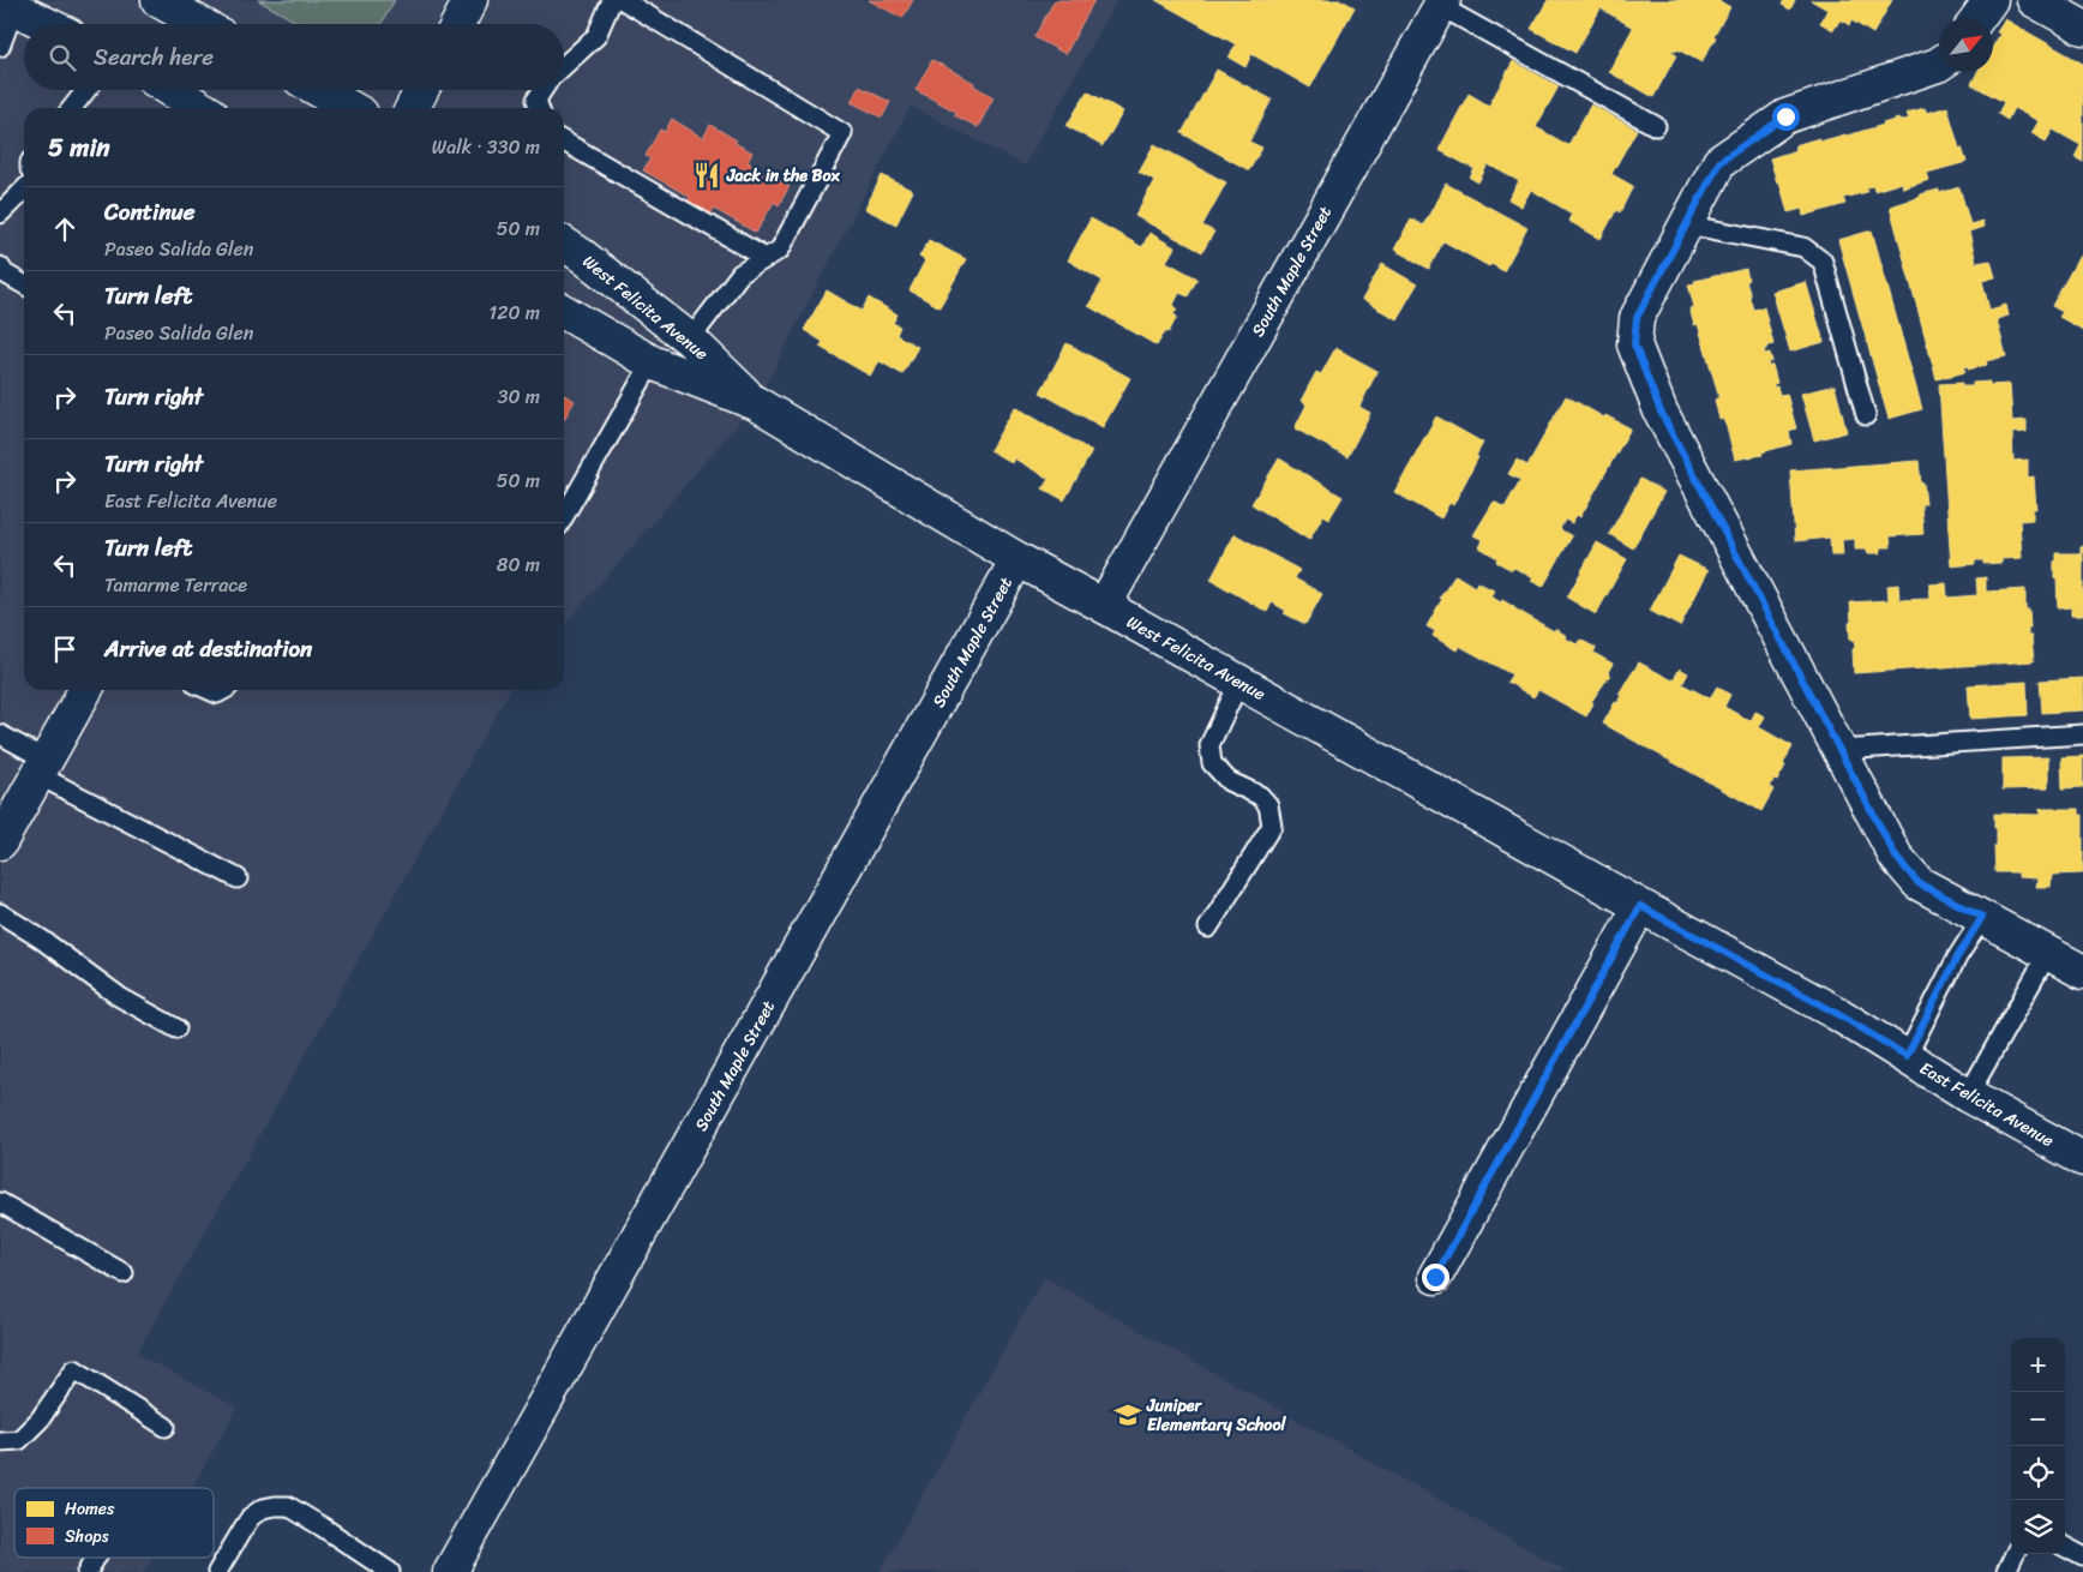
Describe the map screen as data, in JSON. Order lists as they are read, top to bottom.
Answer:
{
  "streets": {
    "street": ["South Maple Street", "West Felicita Avenue", "East Felicita Avenue"]
  },
  "crossings": [
    ["South Maple Street", "West Felicita Avenue"],
    ["West Felicita Avenue", "East Felicita Avenue"]
  ],
  "places": {
    "restaurant": ["Jack in the Box"],
    "school or university": ["Juniper Elementary School"]
  },
  "legend": ["Homes", "Shops"],
  "north": "top right",
  "page": {
    "search": "Search here",
    "heading": ["5 min", "Walk · 330 m"],
    "list": [
      ["Continue", "Paseo Salida Glen", "50 m"],
      ["Turn left", "Paseo Salida Glen", "120 m"],
      ["Turn right", "30 m"],
      ["Turn right", "East Felicita Avenue", "50 m"],
      ["Turn left", "Tamarme Terrace", "80 m"],
      "Arrive at destination"
    ],
    "map_buttons": ["+", "−"]
  }
}
